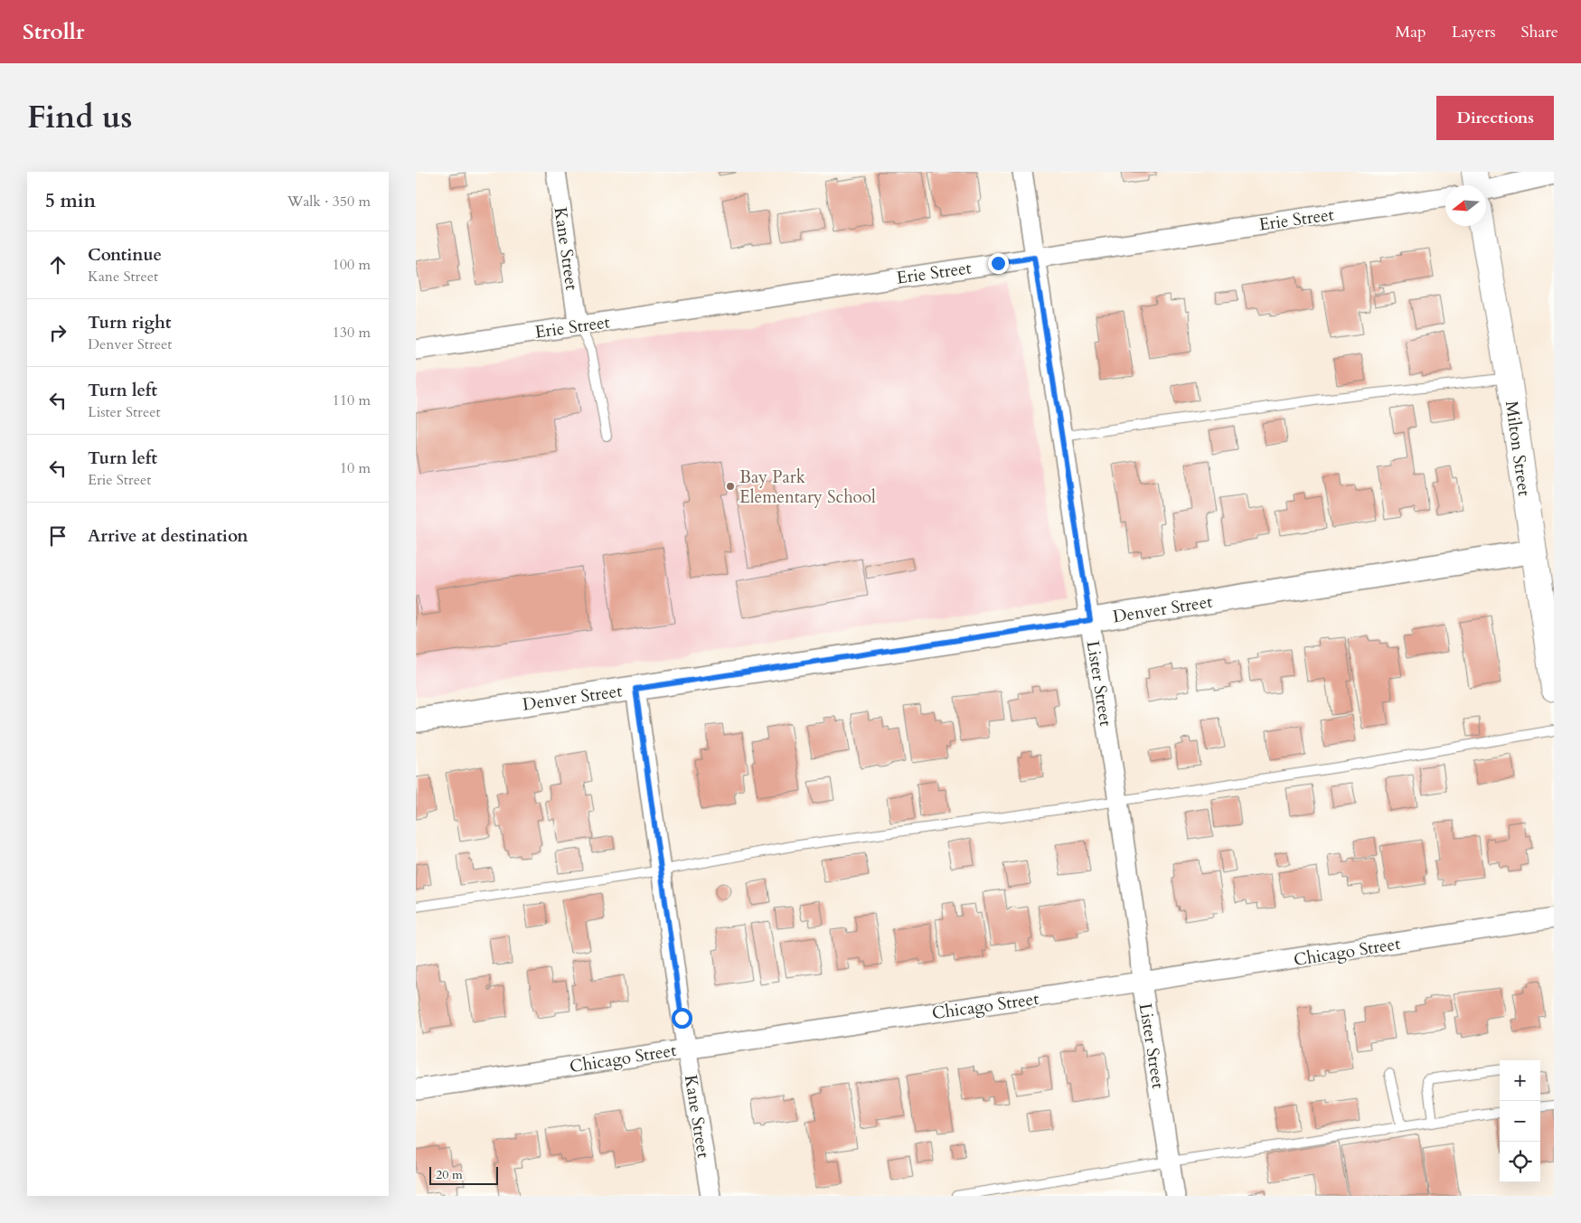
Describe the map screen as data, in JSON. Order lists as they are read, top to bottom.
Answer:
{
  "streets": {
    "main road": ["Milton Street"],
    "street": [
      "Erie Street",
      "Kane Street",
      "Denver Street",
      "Lister Street",
      "Chicago Street"
    ]
  },
  "crossings": [
    ["Erie Street", "Kane Street"],
    ["Erie Street", "Lister Street"],
    ["Kane Street", "Denver Street"],
    ["Kane Street", "Chicago Street"],
    ["Milton Street", "Denver Street"],
    ["Denver Street", "Lister Street"],
    ["Lister Street", "Chicago Street"]
  ],
  "places": ["Bay Park Elementary School"],
  "scale_bar": "20 m",
  "north": "left",
  "page": {
    "header": "Strollr",
    "nav": ["Map", "Layers", "Share"],
    "title": "Find us",
    "buttons": "Directions",
    "heading": ["5 min", "Walk · 350 m"],
    "list": [
      ["Continue", "Kane Street", "100 m"],
      ["Turn right", "Denver Street", "130 m"],
      ["Turn left", "Lister Street", "110 m"],
      ["Turn left", "Erie Street", "10 m"],
      "Arrive at destination"
    ],
    "map_buttons": ["+", "−"],
    "scale": "20 m"
  }
}
